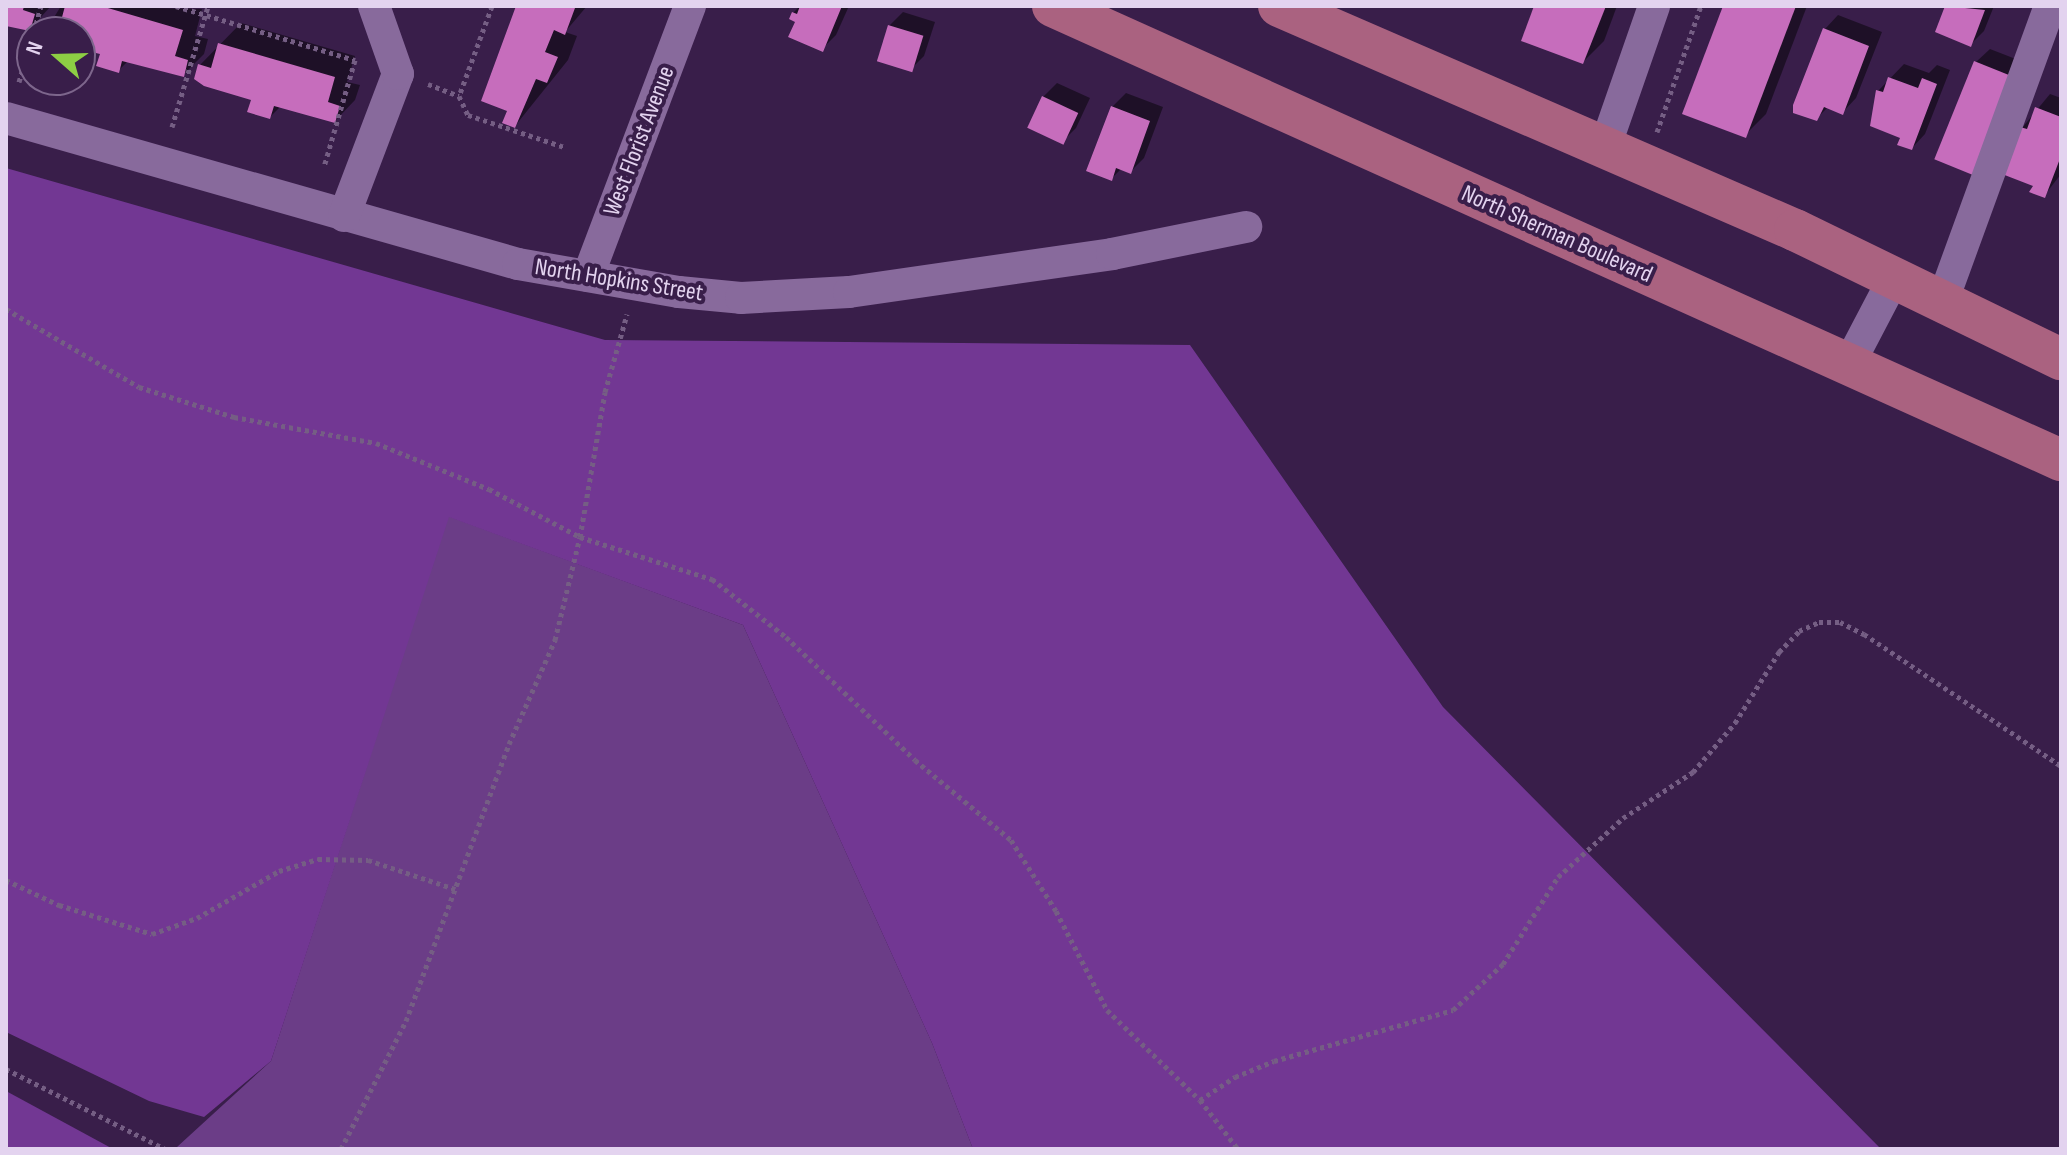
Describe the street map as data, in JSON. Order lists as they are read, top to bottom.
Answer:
{
  "streets": {
    "main road": ["North Sherman Boulevard"],
    "street": ["West Florist Avenue", "North Hopkins Street"]
  },
  "crossings": [
    ["West Florist Avenue", "North Hopkins Street"]
  ],
  "north": "left"
}
